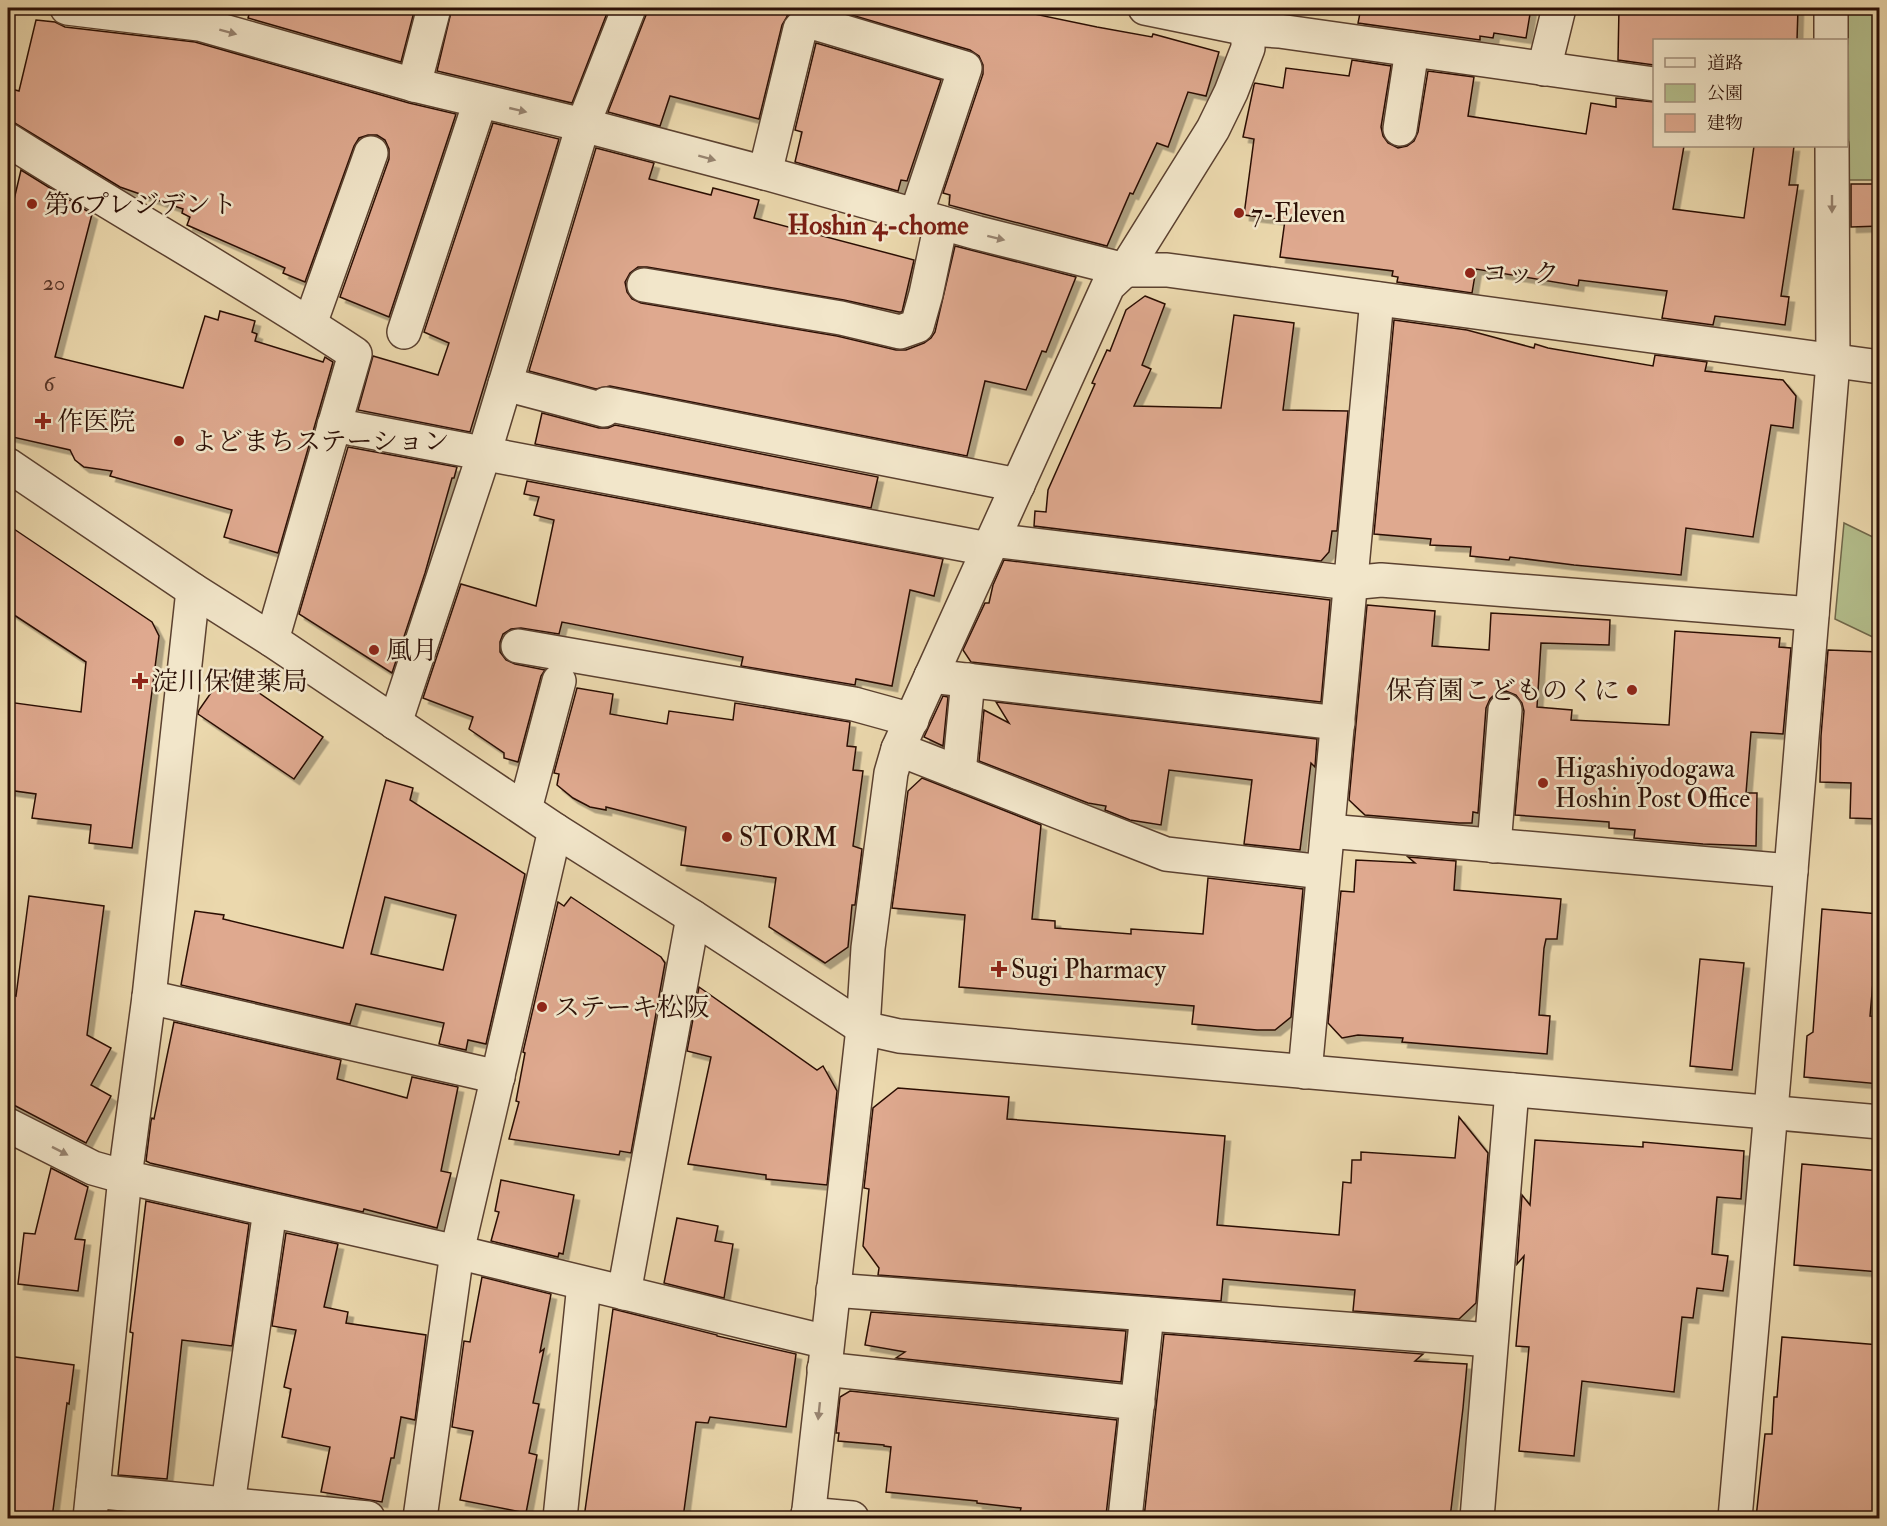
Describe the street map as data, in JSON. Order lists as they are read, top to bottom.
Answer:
{
  "districts": ["Hoshin 4-chome"],
  "places": {
    "other": [
      "第6プレジデント",
      "7-Eleven",
      "コック",
      "よどまちステーション",
      "風月",
      "保育園こどものくに",
      "Higashiyodogawa Hoshin Post Office",
      "STORM",
      "ステーキ松阪"
    ],
    "health": ["作医院", "淀川保健薬局", "Sugi Pharmacy"]
  },
  "house_numbers": ["20", "6"],
  "legend": ["道路", "公園", "建物"]
}
